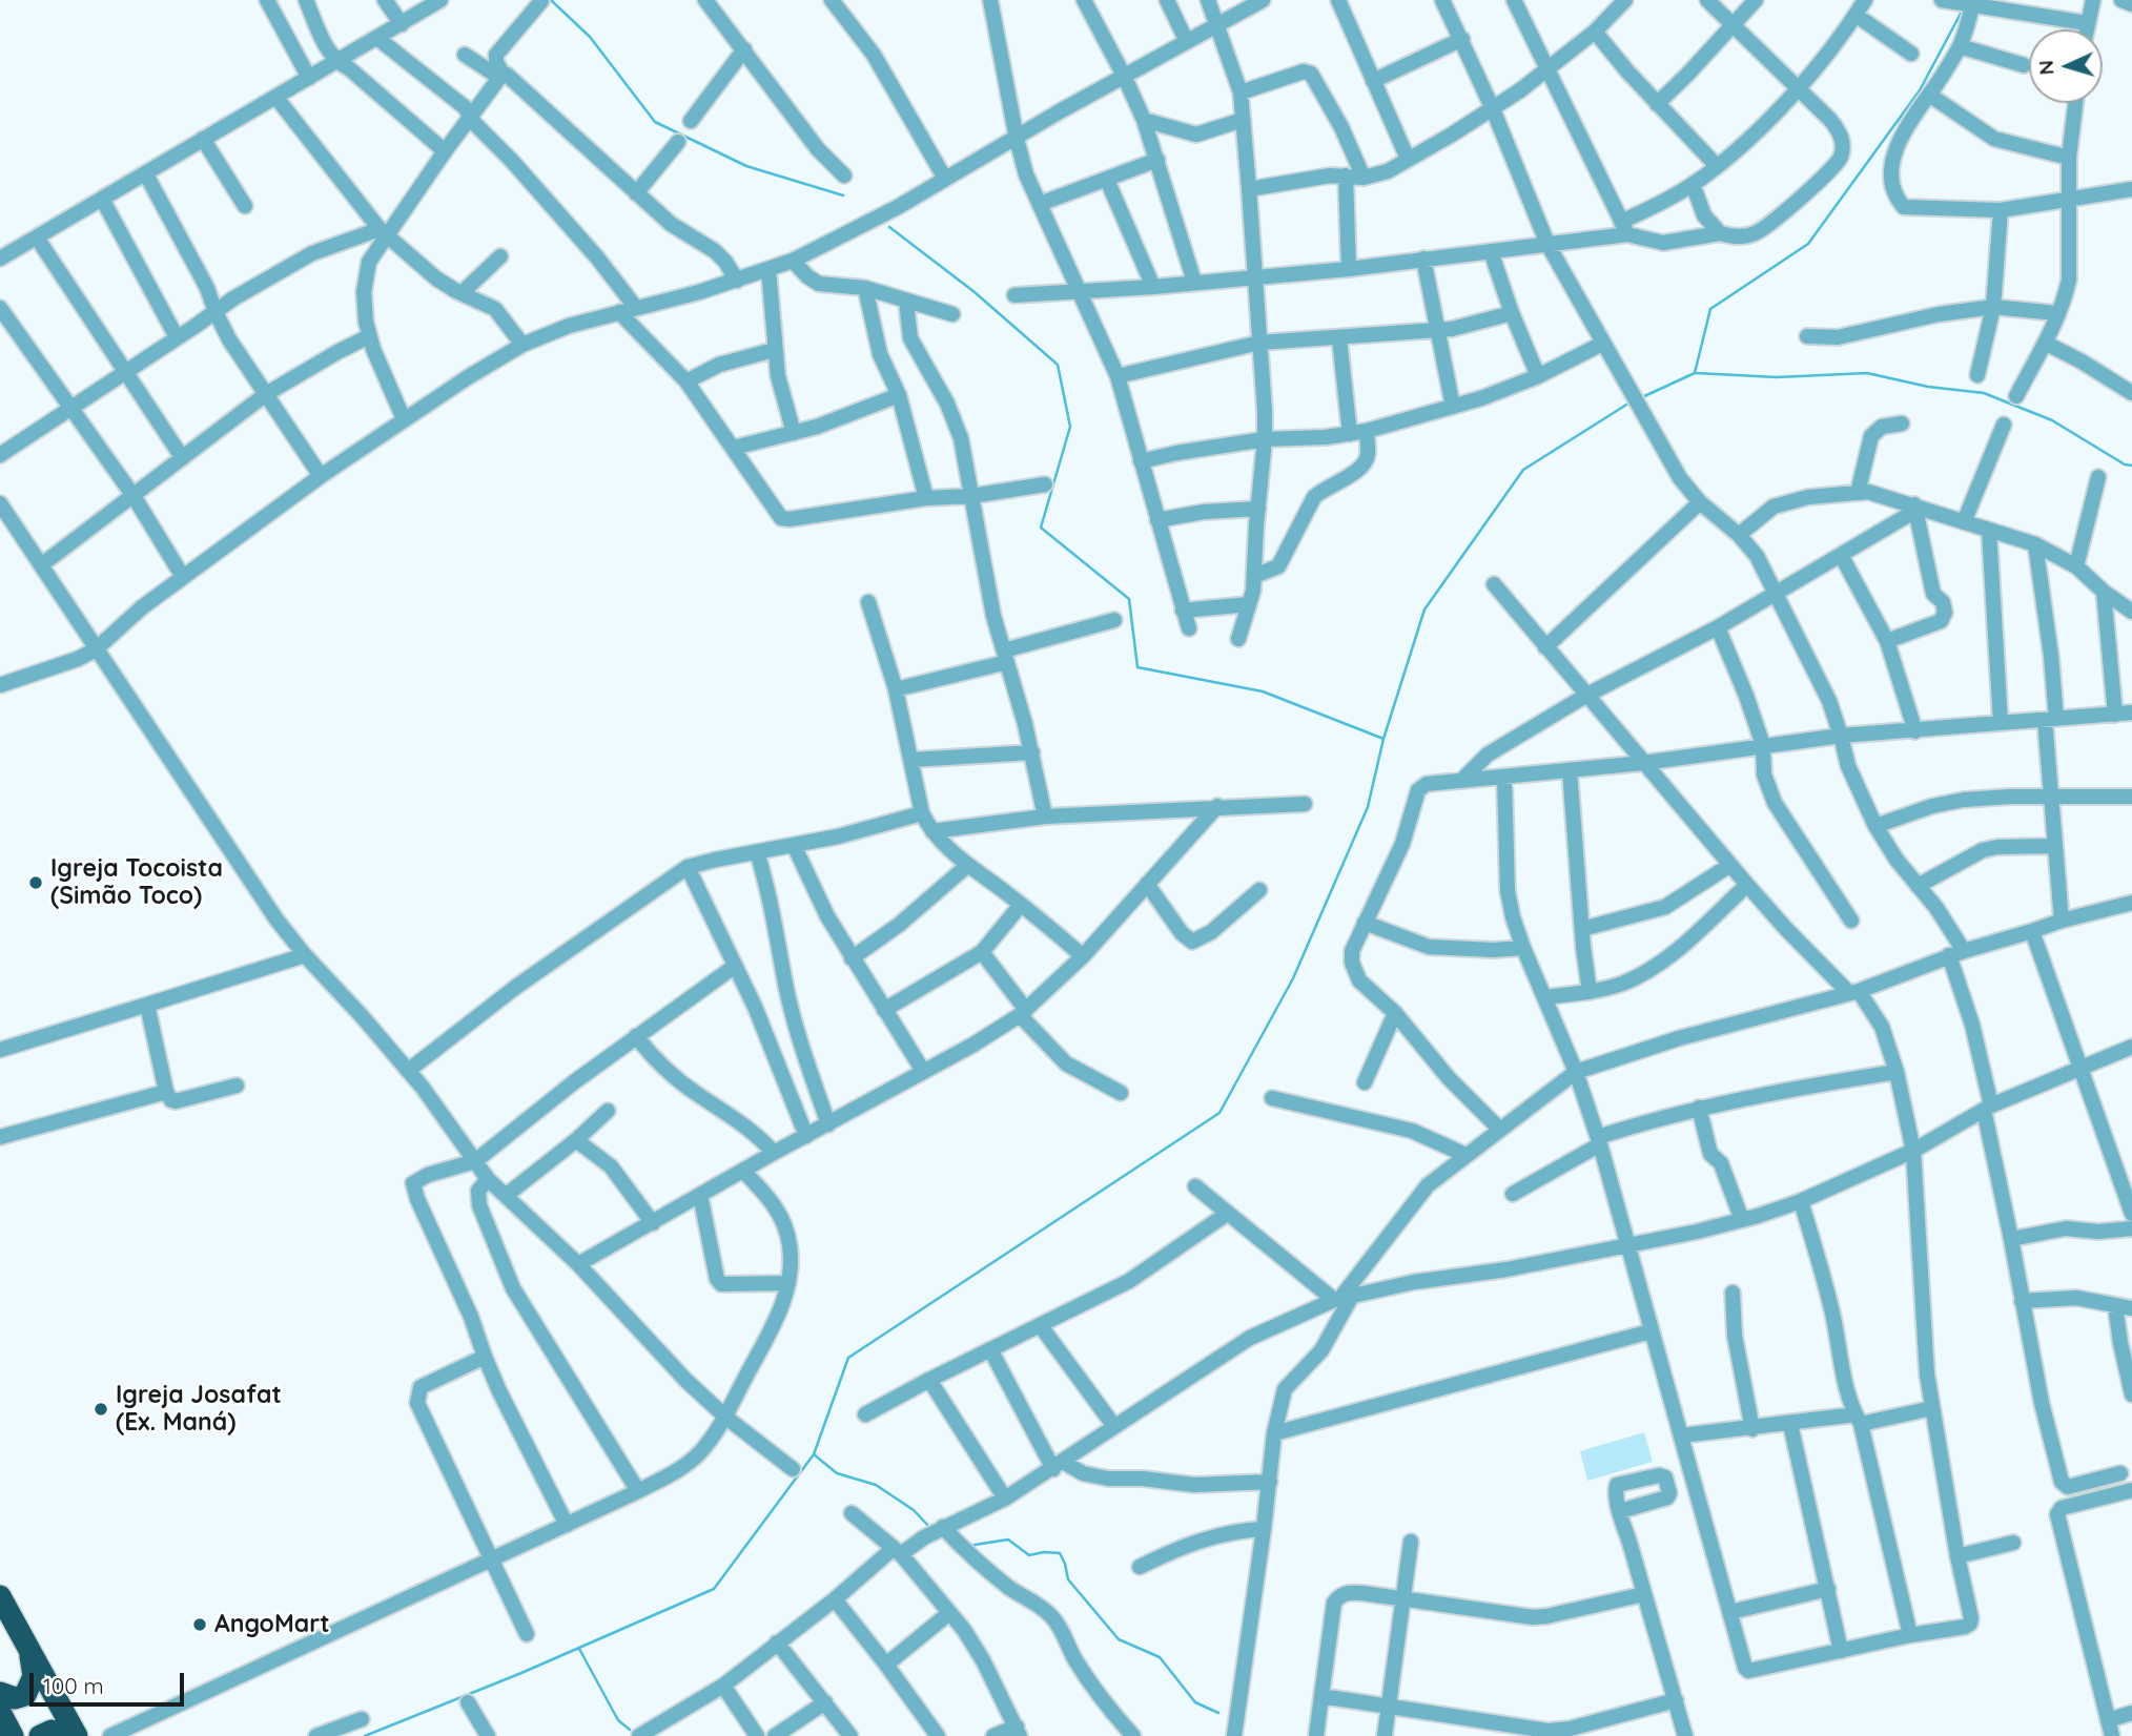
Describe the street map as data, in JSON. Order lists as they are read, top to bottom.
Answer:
{
  "places": ["Igreja Tocoista (Simão Toco)", "Igreja Josafat (Ex. Maná)", "AngoMart"],
  "scale_bar": "100 m",
  "north": "left"
}
